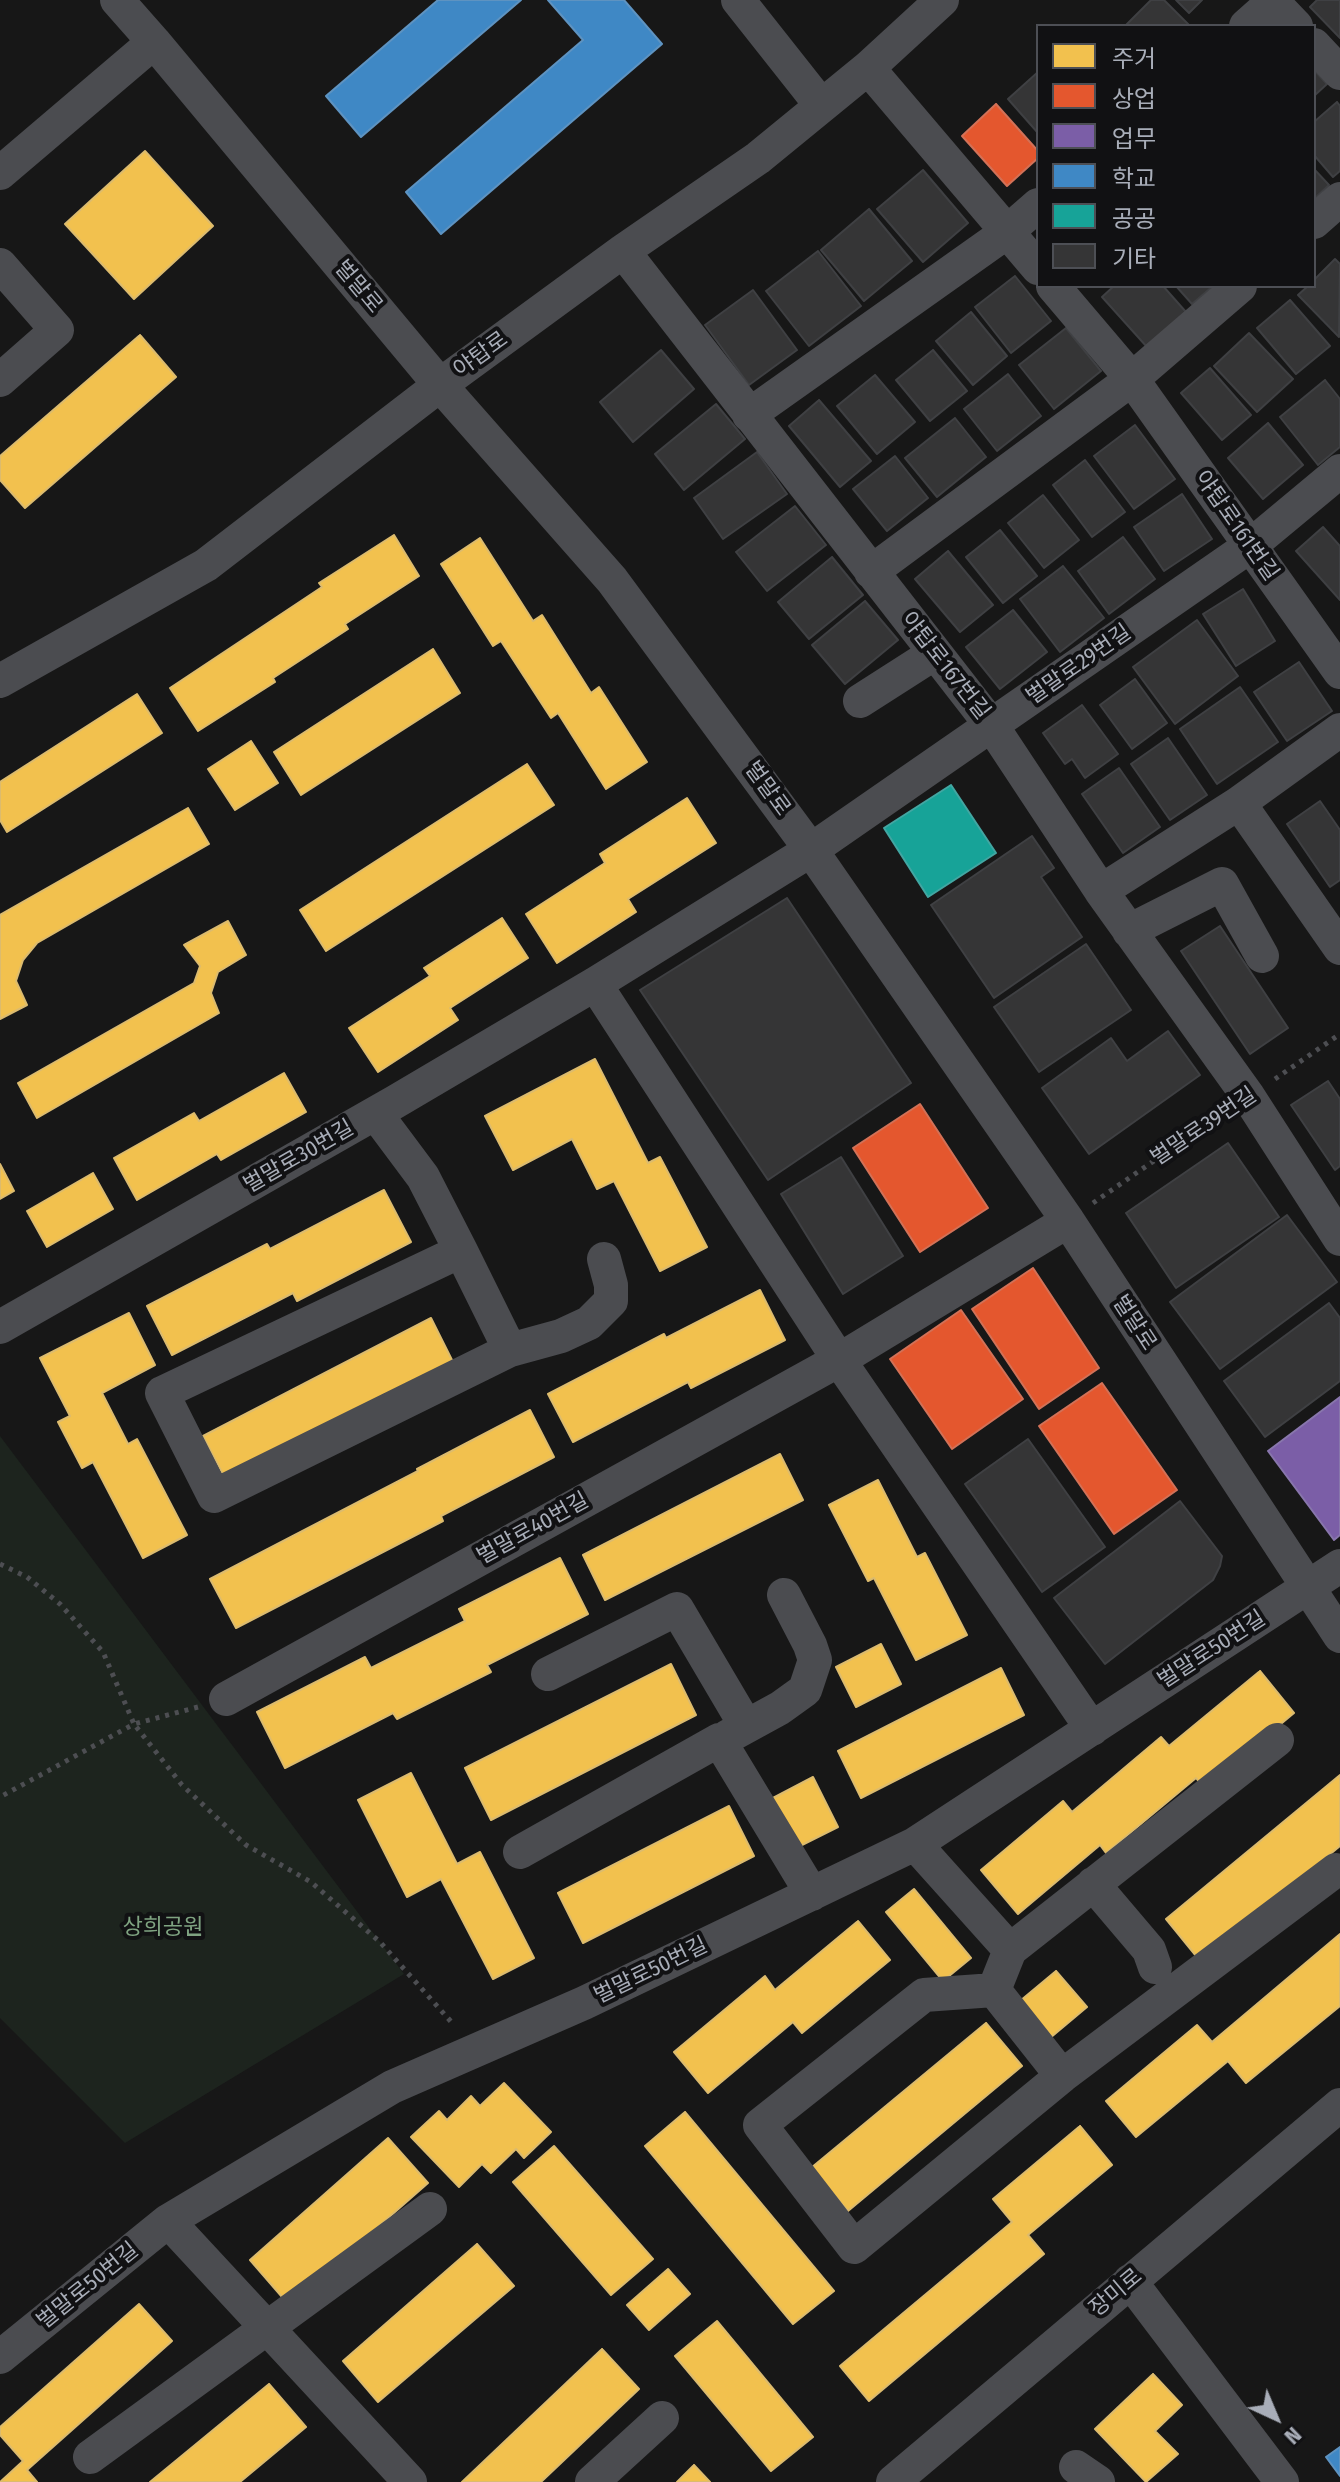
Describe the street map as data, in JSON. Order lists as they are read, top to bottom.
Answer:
{
  "streets": {
    "street": [
      "벌말로",
      "야탑로",
      "야탑로161번길",
      "벌말로29번길",
      "야탑로167번길",
      "벌말로30번길",
      "벌말로40번길",
      "벌말로50번길",
      "장미로"
    ],
    "path": ["벌말로39번길"]
  },
  "crossings": [
    ["벌말로", "야탑로"],
    ["벌말로", "벌말로29번길"],
    ["벌말로", "벌말로39번길"],
    ["벌말로", "벌말로30번길"],
    ["벌말로", "벌말로40번길"],
    ["벌말로", "벌말로50번길"],
    ["야탑로", "야탑로167번길"],
    ["야탑로161번길", "벌말로29번길"],
    ["벌말로29번길", "야탑로167번길"],
    ["벌말로29번길", "벌말로30번길"],
    ["야탑로167번길", "벌말로39번길"],
    ["벌말로39번길", "벌말로40번길"]
  ],
  "parks": ["상희공원"],
  "legend": [
    "주거",
    "상업",
    "업무",
    "학교",
    "공공",
    "기타"
  ],
  "north": "bottom right"
}
